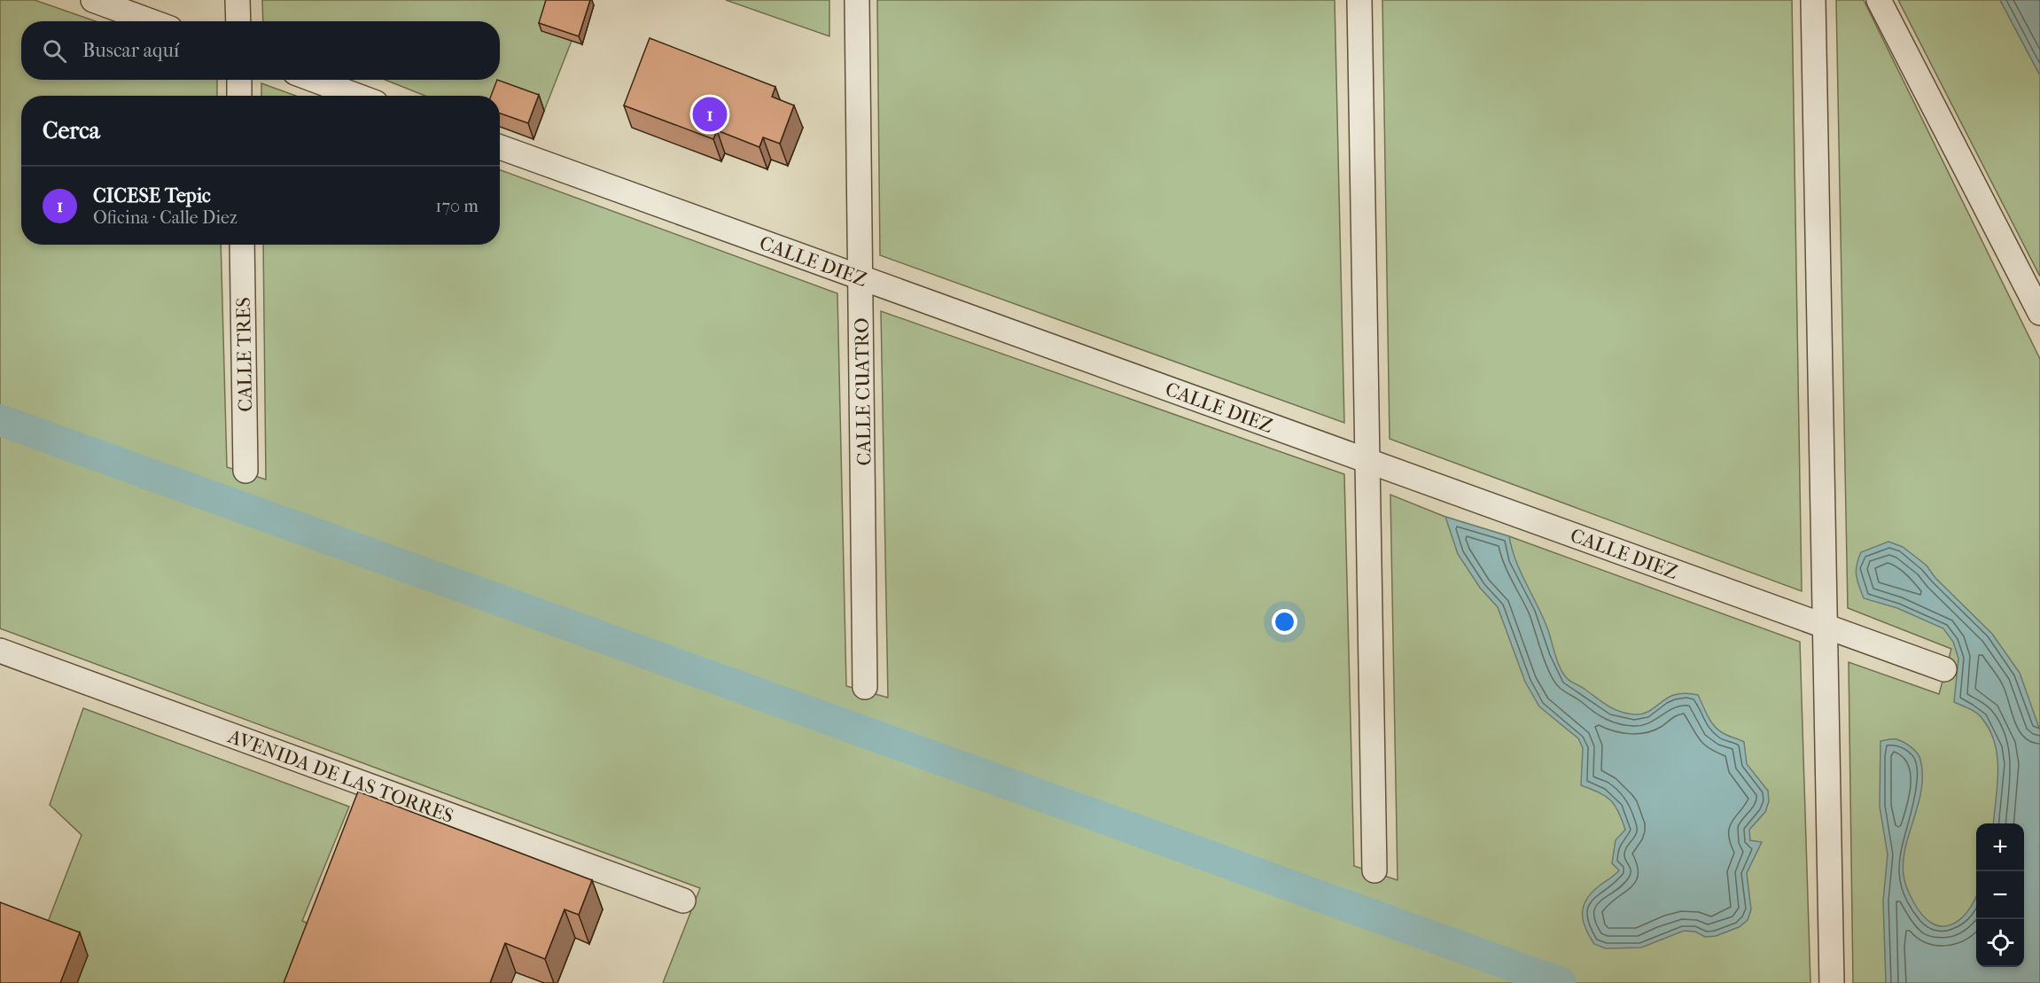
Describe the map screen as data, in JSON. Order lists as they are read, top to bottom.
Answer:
{
  "streets": {
    "street": [
      "CALLE DIEZ",
      "CALLE TRES",
      "CALLE CUATRO",
      "AVENIDA DE LAS TORRES"
    ]
  },
  "crossings": [
    ["CALLE DIEZ", "CALLE CUATRO"]
  ],
  "page": {
    "search": "Buscar aquí",
    "pins": "1",
    "heading": "Cerca",
    "list": [
      {
        "mark": "1",
        "name": "CICESE Tepic",
        "note": "Oficina · Calle Diez",
        "value": "170 m"
      }
    ],
    "map_buttons": ["+", "−"]
  }
}
